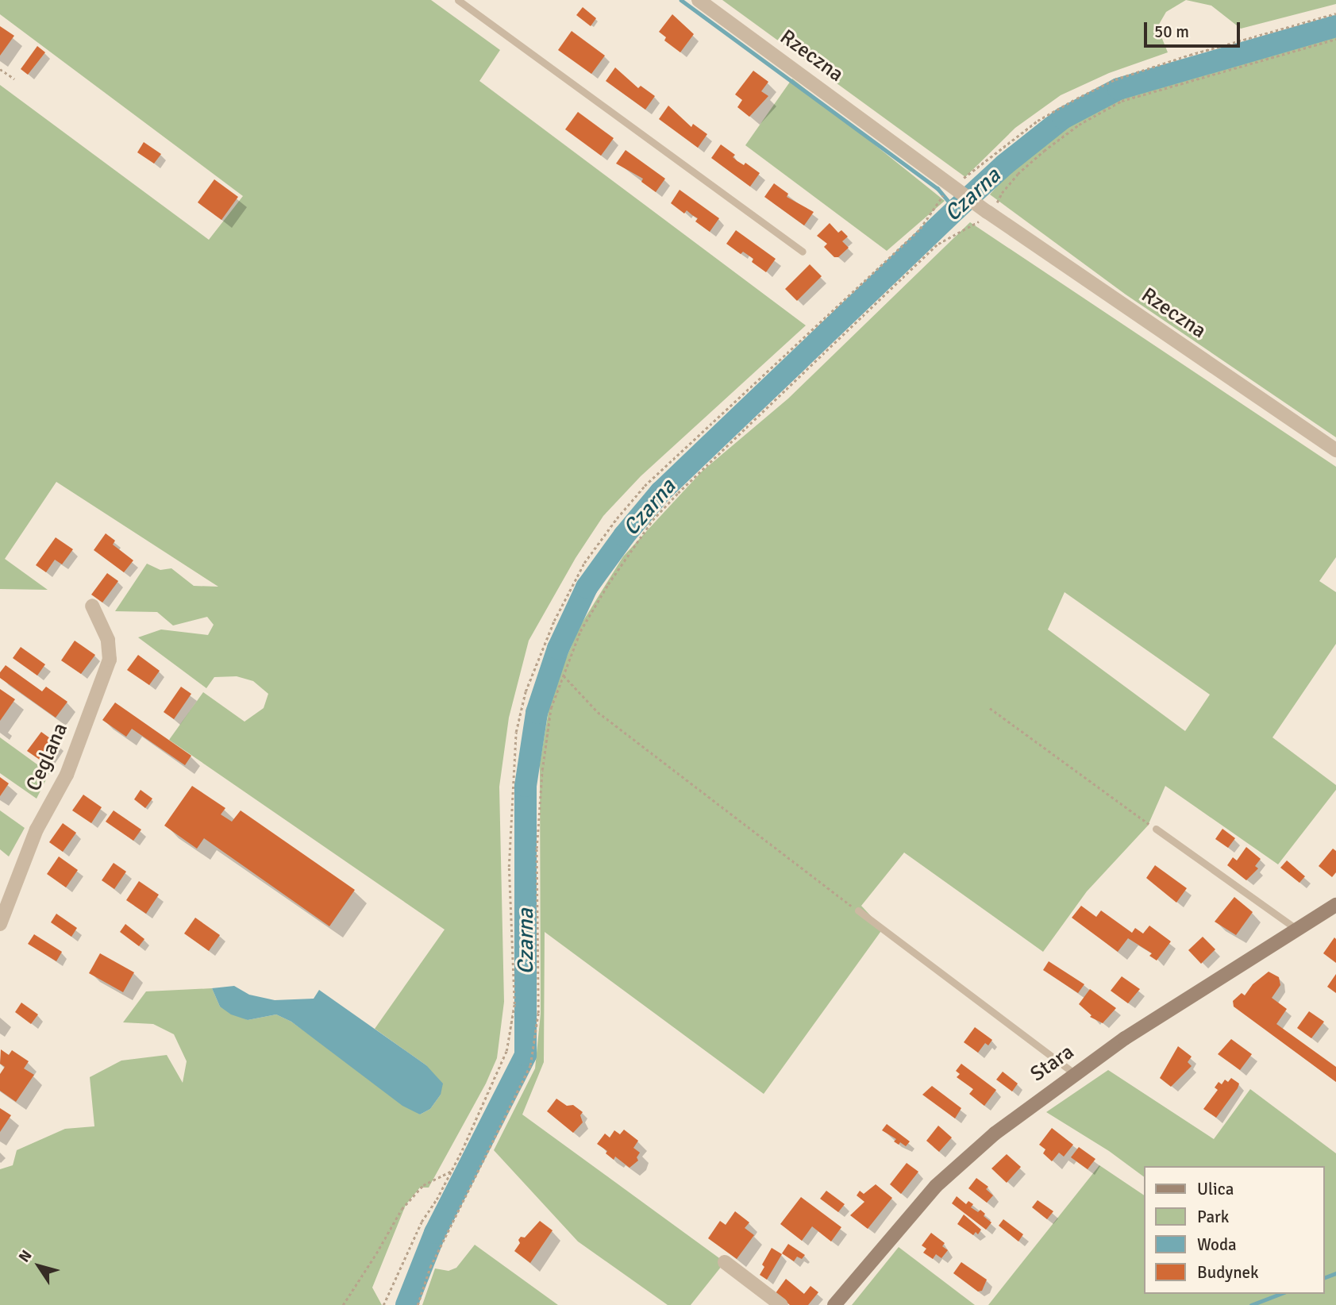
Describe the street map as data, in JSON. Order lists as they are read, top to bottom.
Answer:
{
  "streets": {
    "street": ["Rzeczna", "Ceglana", "Stara"]
  },
  "water": ["Czarna"],
  "legend": [
    "Ulica",
    "Park",
    "Woda",
    "Budynek"
  ],
  "scale_bar": "50 m",
  "north": "top left"
}
